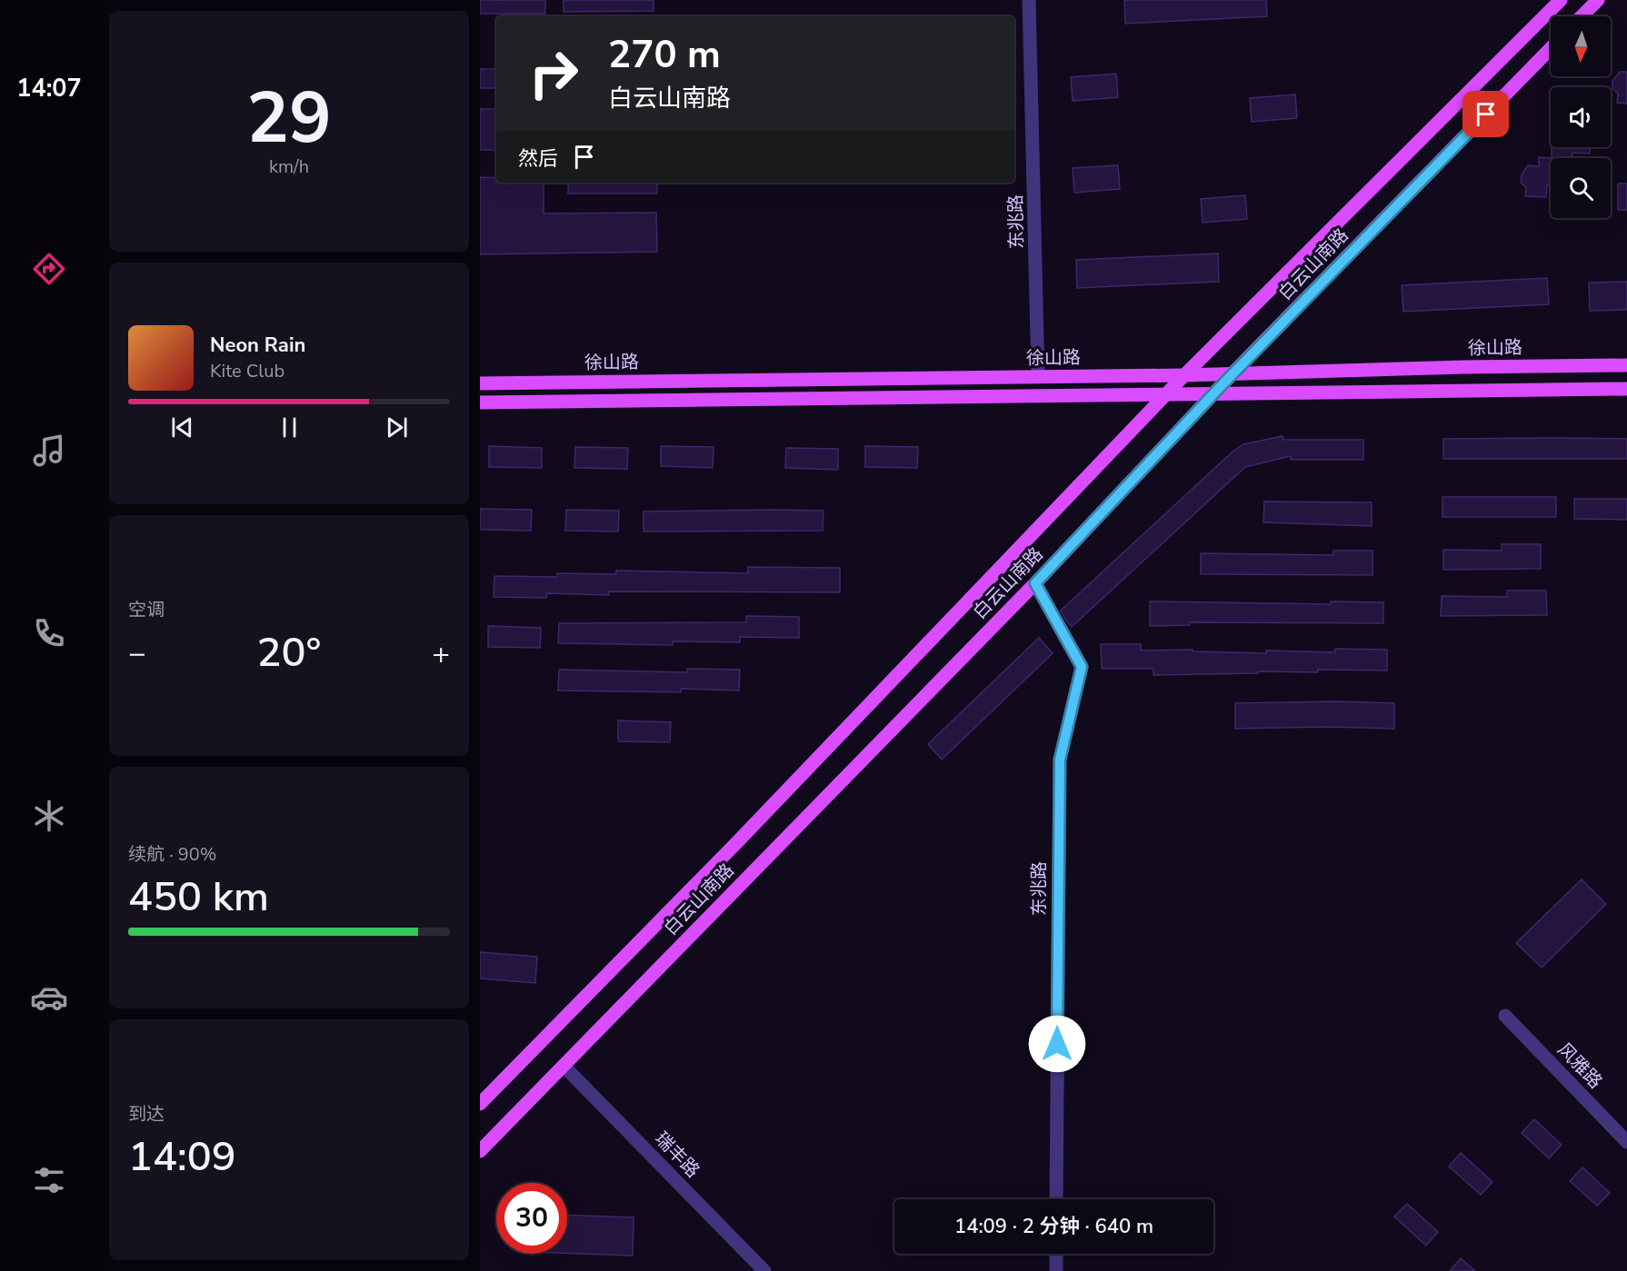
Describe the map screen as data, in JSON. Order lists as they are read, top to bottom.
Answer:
{
  "streets": {
    "main road": ["白云山南路", "徐山路"],
    "street": ["东兆路", "风雅路", "瑞丰路"]
  },
  "crossings": [
    ["东兆路", "白云山南路"],
    ["东兆路", "徐山路"],
    ["白云山南路", "徐山路"],
    ["白云山南路", "瑞丰路"]
  ],
  "north": "bottom",
  "page": {
    "tabs": "14:07",
    "tile": [
      ["29", "km/h"],
      "空调",
      ["续航 · 90%", "450 km"],
      ["到达", "14:09"]
    ],
    "turn": ["270 m", "白云山南路"],
    "then": "然后",
    "song": ["Neon Rain", "Kite Club"],
    "heat": ["−", "20°", "+"],
    "limit": "30",
    "trip": "14:09 · 2 分钟 · 640 m"
  }
}
